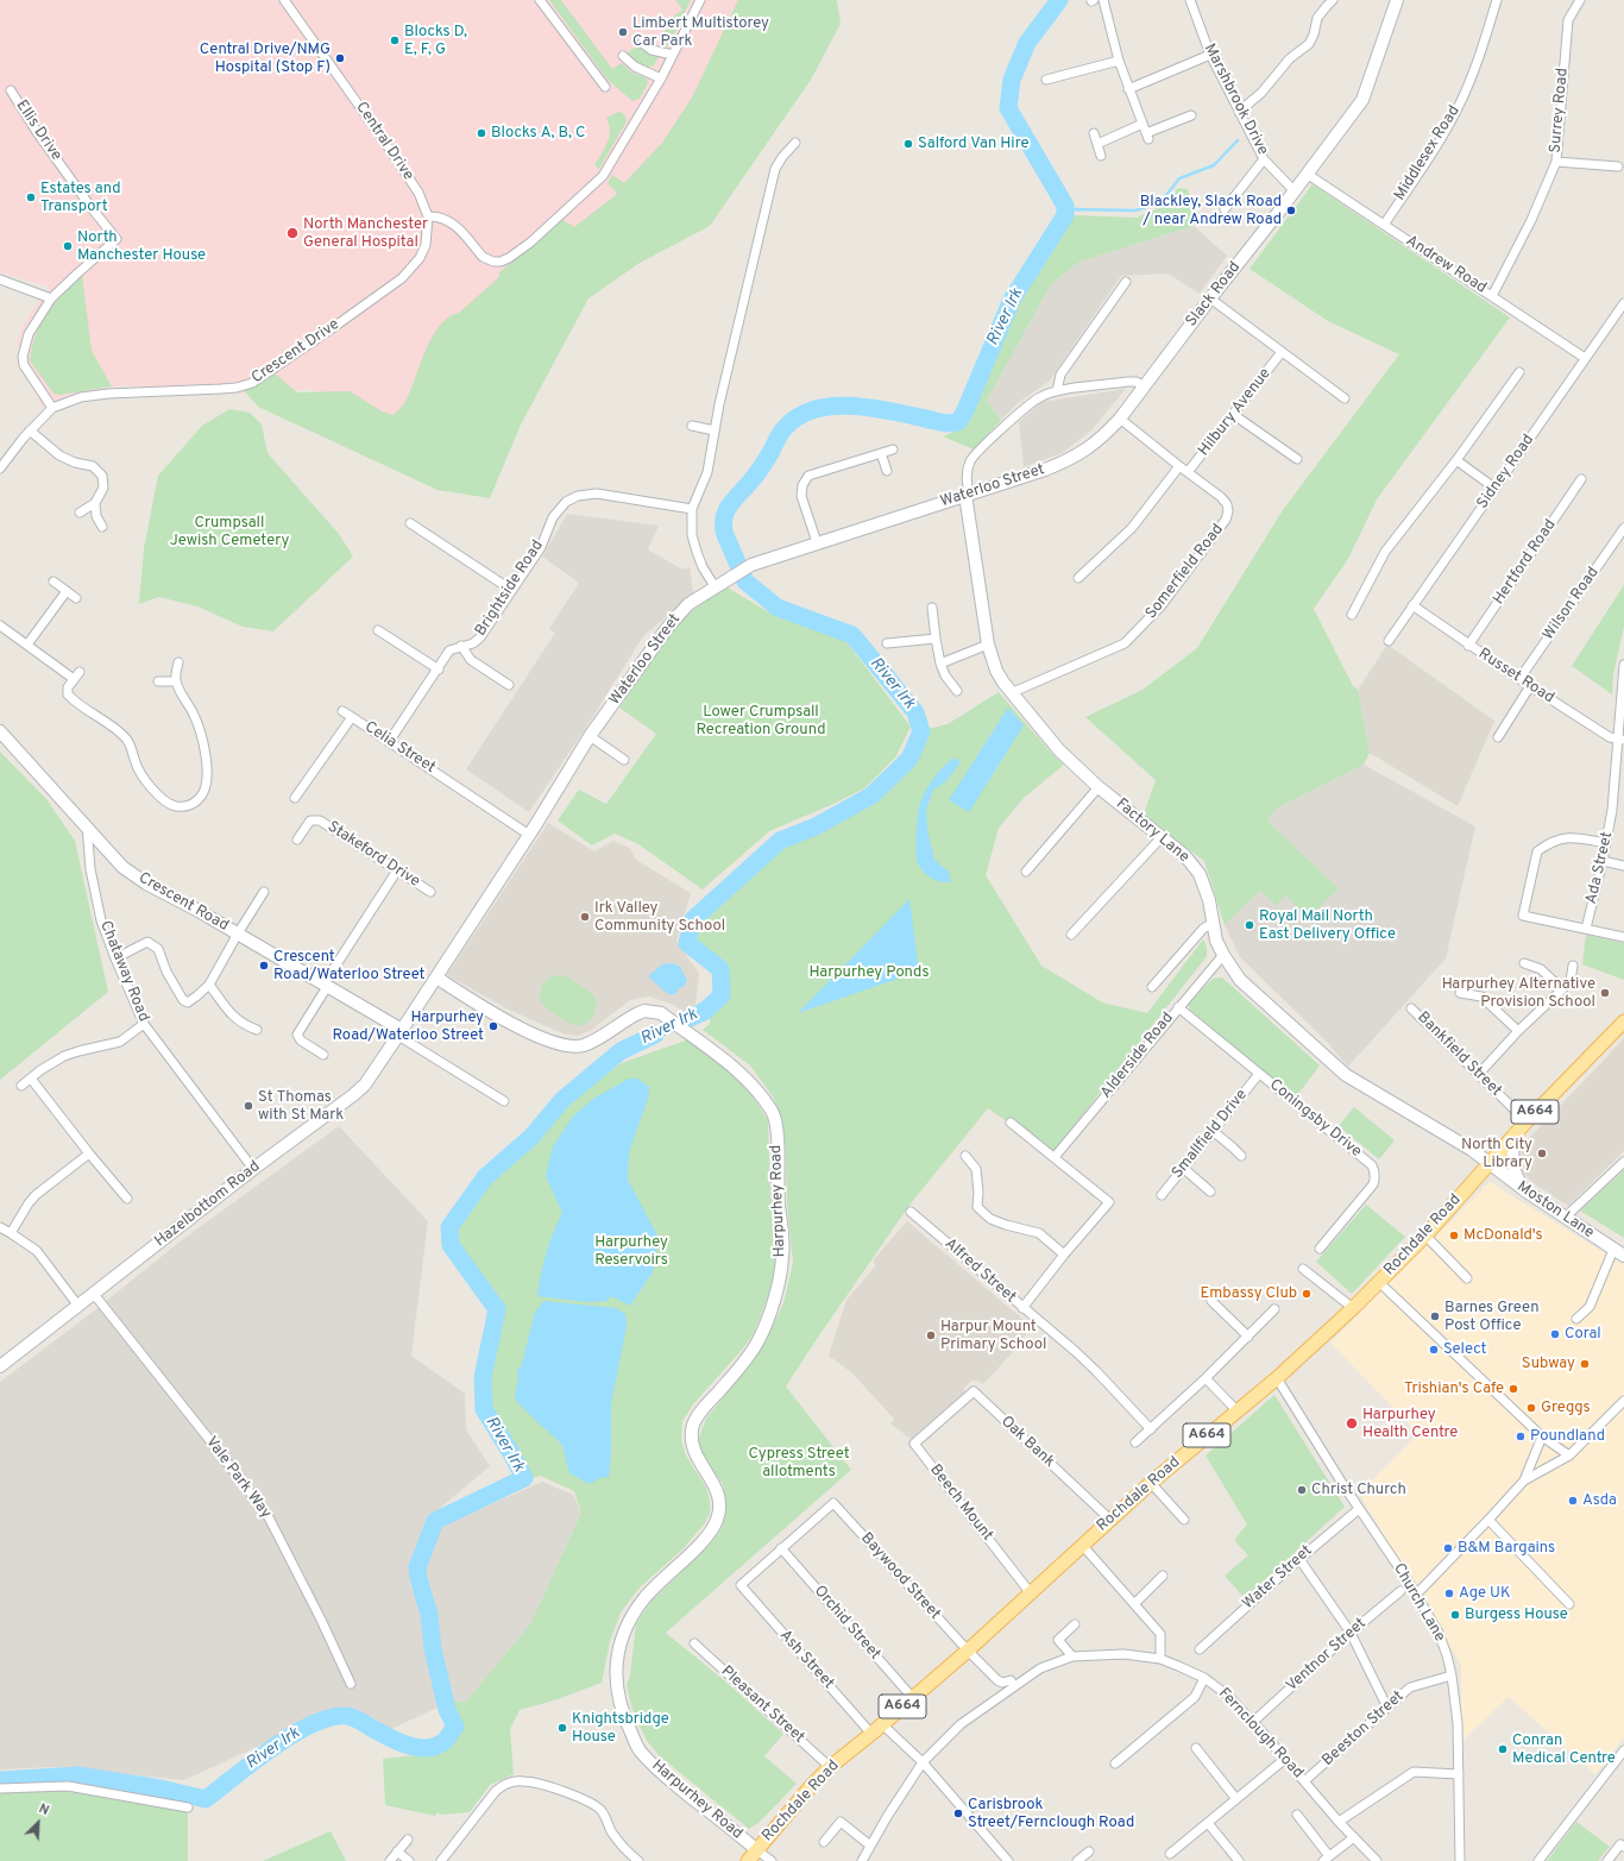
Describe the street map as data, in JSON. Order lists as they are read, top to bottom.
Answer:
{
  "streets": {
    "main road": ["A664", "Rochdale Road"],
    "street": [
      "Marshbrook Drive",
      "Surrey Road",
      "Ellis Drive",
      "Central Drive",
      "Middlesex Road",
      "Andrew Road",
      "Slack Road",
      "Crescent Drive",
      "Hilbury Avenue",
      "Sidney Road",
      "Waterloo Street",
      "Hertford Road",
      "Somerfield Road",
      "Brightside Road",
      "Wilson Road",
      "Russet Road",
      "Celia Street",
      "Factory Lane",
      "Stakeford Drive",
      "Ada Street",
      "Crescent Road",
      "Chataway Road",
      "Bankfield Street",
      "Alderside Road",
      "Coningsby Drive",
      "Smallfield Drive",
      "Harpurhey Road",
      "Hazelbottom Road",
      "Moston Lane",
      "Alfred Street",
      "Oak Bank",
      "Vale Park Way",
      "Beech Mount",
      "Baywood Street",
      "Water Street",
      "Church Lane",
      "Orchid Street",
      "Ventnor Street",
      "Ash Street",
      "Pleasant Street",
      "Beeston Street",
      "Fernclough Road"
    ]
  },
  "crossings": [
    ["Marshbrook Drive", "Slack Road"],
    ["Surrey Road", "Andrew Road"],
    ["Central Drive", "Crescent Drive"],
    ["Middlesex Road", "Andrew Road"],
    ["Andrew Road", "Slack Road"],
    ["Andrew Road", "Sidney Road"],
    ["Slack Road", "Waterloo Street"],
    ["Hilbury Avenue", "Somerfield Road"],
    ["Sidney Road", "Russet Road"],
    ["Waterloo Street", "Somerfield Road"],
    ["Waterloo Street", "Celia Street"],
    ["Waterloo Street", "Factory Lane"],
    ["Waterloo Street", "Crescent Road"],
    ["Waterloo Street", "Harpurhey Road"],
    ["Waterloo Street", "Hazelbottom Road"],
    ["Hertford Road", "Russet Road"],
    ["Somerfield Road", "Factory Lane"],
    ["Brightside Road", "Celia Street"],
    ["Wilson Road", "Russet Road"],
    ["Russet Road", "Ada Street"],
    ["Factory Lane", "Alderside Road"],
    ["Factory Lane", "Moston Lane"],
    ["Factory Lane", "Rochdale Road"],
    ["Crescent Road", "Chataway Road"],
    ["Crescent Road", "Hazelbottom Road"],
    ["Chataway Road", "Hazelbottom Road"],
    ["Bankfield Street", "Rochdale Road"],
    ["Alderside Road", "Coningsby Drive"],
    ["Coningsby Drive", "Smallfield Drive"],
    ["Harpurhey Road", "Rochdale Road"],
    ["Hazelbottom Road", "Vale Park Way"],
    ["Moston Lane", "Rochdale Road"],
    ["Rochdale Road", "Oak Bank"],
    ["Rochdale Road", "Beech Mount"],
    ["Rochdale Road", "Baywood Street"],
    ["Rochdale Road", "Church Lane"],
    ["Rochdale Road", "Orchid Street"],
    ["Rochdale Road", "Ash Street"],
    ["Rochdale Road", "Pleasant Street"],
    ["Oak Bank", "Beech Mount"],
    ["Baywood Street", "Orchid Street"],
    ["Baywood Street", "Ash Street"],
    ["Baywood Street", "Fernclough Road"],
    ["Water Street", "Church Lane"],
    ["Church Lane", "Beeston Street"],
    ["Orchid Street", "Ash Street"],
    ["Ventnor Street", "Fernclough Road"],
    ["Beeston Street", "Fernclough Road"]
  ],
  "water": ["River Irk"],
  "parks": [
    "Crumpsall Jewish Cemetery",
    "Lower Crumpsall Recreation Ground",
    "Harpurhey Ponds",
    "Harpurhey Reservoirs",
    "Cypress Street allotments"
  ],
  "places": [
    "Limbert Multistorey Car Park",
    "Blocks D, E, F, G",
    "Central Drive/NMG Hospital (Stop F)",
    "Blocks A, B, C",
    "Salford Van Hire",
    "Estates and Transport",
    "Blackley, Slack Road / near Andrew Road",
    "North Manchester General Hospital",
    "North Manchester House",
    "Irk Valley Community School",
    "Royal Mail North East Delivery Office",
    "Crescent Road/Waterloo Street",
    "Harpurhey Alternative Provision School",
    "Harpurhey Road/Waterloo Street",
    "St Thomas with St Mark",
    "North City Library",
    "McDonald's",
    "Embassy Club",
    "Barnes Green Post Office",
    "Coral",
    "Harpur Mount Primary School",
    "Select",
    "Subway",
    "Trishian's Cafe",
    "Greggs",
    "Harpurhey Health Centre",
    "Poundland",
    "Christ Church",
    "Asda",
    "B&M Bargains",
    "Age UK",
    "Burgess House",
    "Knightsbridge House",
    "Conran Medical Centre",
    "Carisbrook Street/Fernclough Road"
  ],
  "north": "top right"
}
